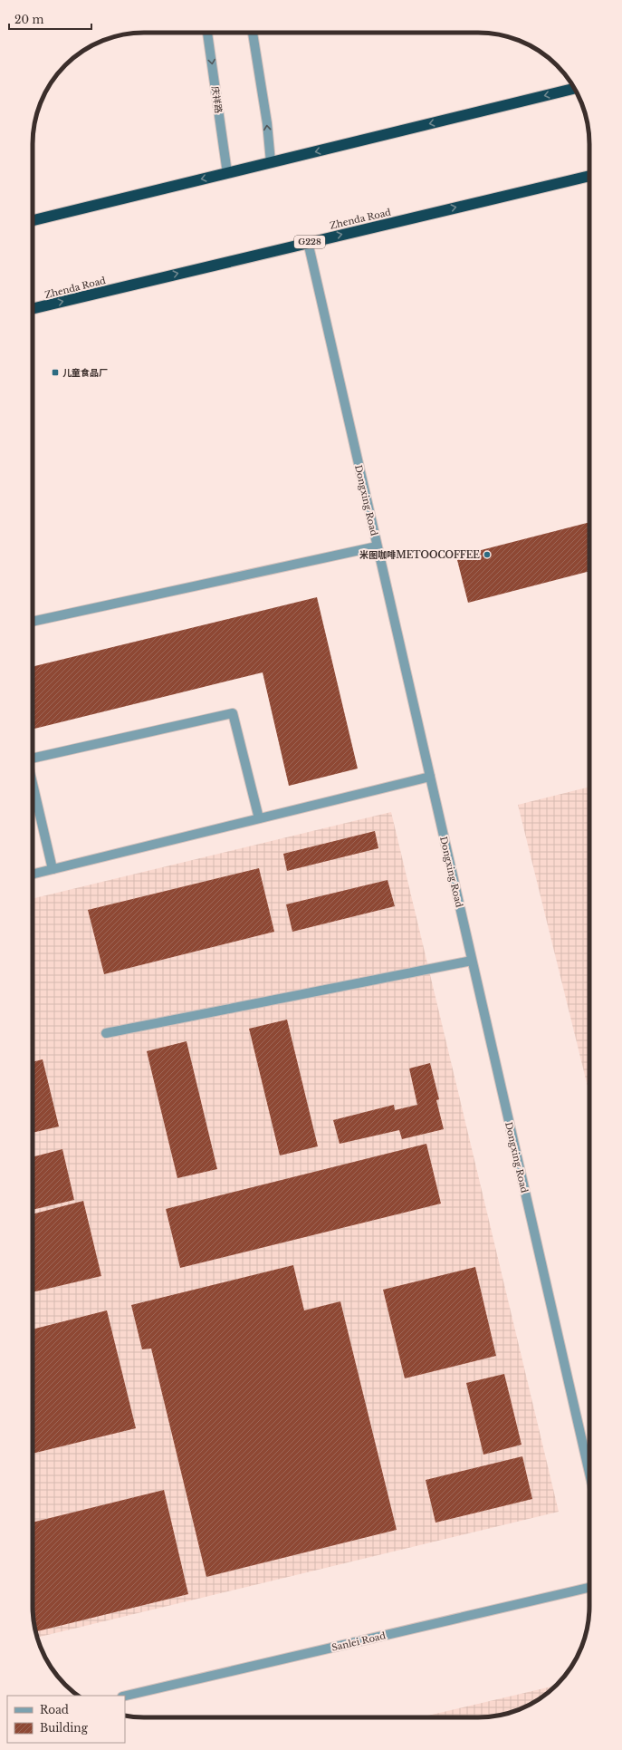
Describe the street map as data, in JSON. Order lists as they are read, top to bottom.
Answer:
{
  "streets": {
    "highway": ["Zhenda Road", "G228"],
    "street": ["庆祥路", "Dongxing Road", "Sanlei Road"]
  },
  "crossings": [
    ["Zhenda Road", "Dongxing Road"]
  ],
  "places": {
    "transit": ["儿童食品厂"],
    "other": ["米图咖啡METOOCOFFEE"]
  },
  "legend": ["Road", "Building"],
  "scale_bar": "20 m"
}
